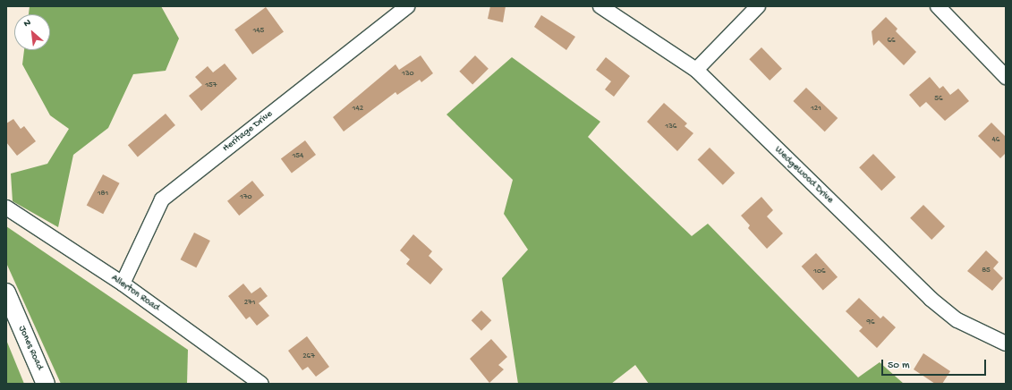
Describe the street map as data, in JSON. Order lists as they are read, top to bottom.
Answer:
{
  "streets": {
    "street": [
      "Heritage Drive",
      "Wedgewood Drive",
      "Allerton Road",
      "Jones Road"
    ]
  },
  "crossings": [
    ["Heritage Drive", "Allerton Road"]
  ],
  "house_numbers": [
    "145",
    "66",
    "130",
    "157",
    "56",
    "142",
    "121",
    "136",
    "46",
    "154",
    "181",
    "170",
    "85",
    "106",
    "271",
    "96",
    "267"
  ],
  "scale_bar": "50 m",
  "north": "top left"
}
